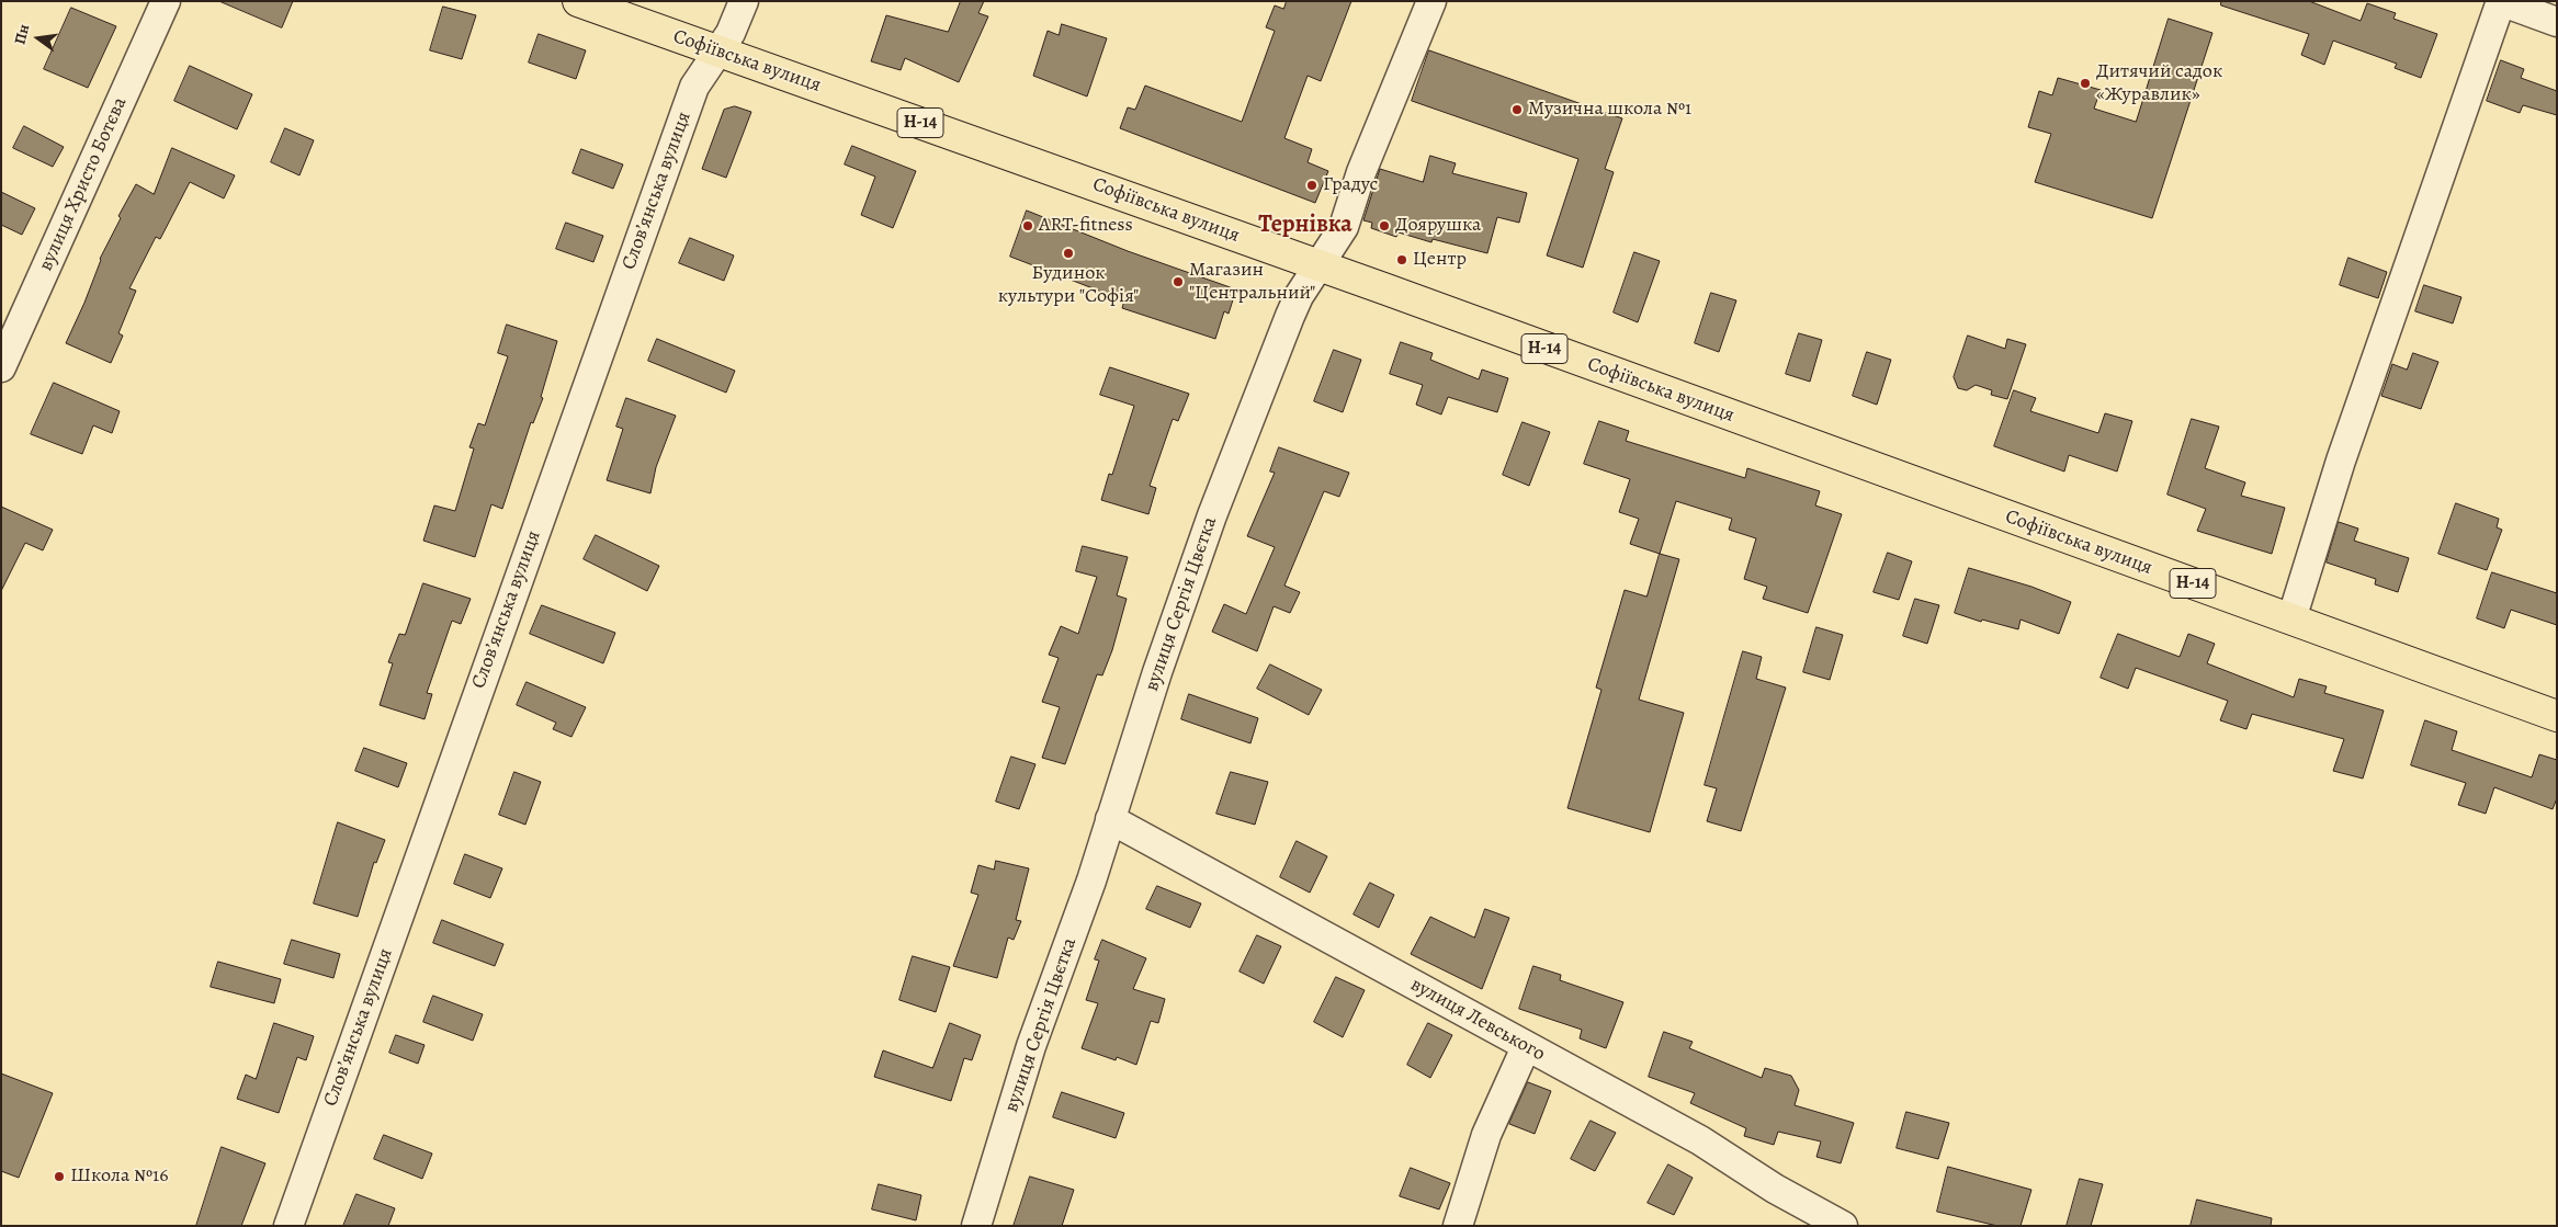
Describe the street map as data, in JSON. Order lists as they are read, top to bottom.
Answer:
{
  "streets": {
    "main road": ["Софіївська вулиця", "Н-14"],
    "street": [
      "вулиця Христо Ботєва",
      "Словʼянська вулиця",
      "вулиця Сергія Цвєтка",
      "вулиця Левського"
    ]
  },
  "crossings": [
    ["Софіївська вулиця", "Словʼянська вулиця"],
    ["Софіївська вулиця", "вулиця Сергія Цвєтка"],
    ["вулиця Сергія Цвєтка", "вулиця Левського"]
  ],
  "districts": ["Тернівка"],
  "places": [
    "Дитячий садок «Журавлик»",
    "Музична школа №1",
    "Градус",
    "ART-fitness",
    "Доярушка",
    "Будинок культури \"Софія\"",
    "Центр",
    "Магазин \"Центральний\"",
    "Школа №16"
  ],
  "north": "left"
}
